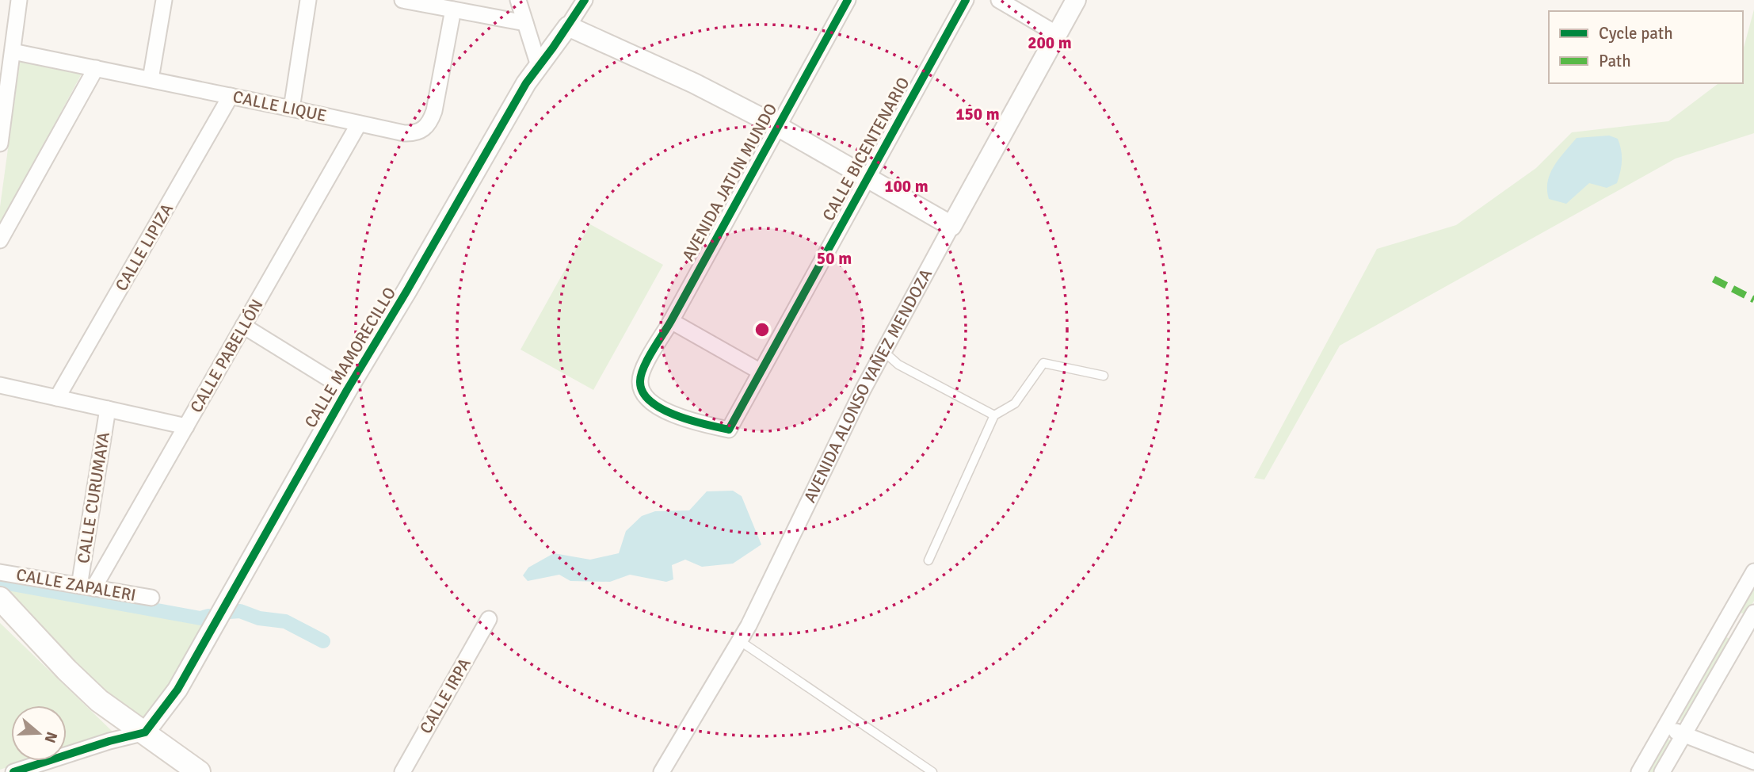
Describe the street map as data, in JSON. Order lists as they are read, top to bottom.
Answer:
{
  "streets": {
    "street": [
      "CALLE LIQUE",
      "CALLE BICENTENARIO",
      "AVENIDA JATUN MUNDO",
      "CALLE LIPIZA",
      "CALLE PABELLÓN",
      "CALLE MAMORECILLO",
      "AVENIDA ALONSO YAÑEZ MENDOZA",
      "CALLE CURUMAYA",
      "CALLE ZAPALERI",
      "CALLE IRPA"
    ]
  },
  "crossings": [
    ["CALLE LIQUE", "CALLE LIPIZA"],
    ["CALLE LIQUE", "CALLE PABELLÓN"],
    ["CALLE BICENTENARIO", "AVENIDA JATUN MUNDO"],
    ["CALLE PABELLÓN", "CALLE CURUMAYA"],
    ["CALLE PABELLÓN", "CALLE ZAPALERI"],
    ["CALLE CURUMAYA", "CALLE ZAPALERI"]
  ],
  "legend": ["Cycle path", "Path"],
  "north": "right",
  "rings": [
    "200 m",
    "150 m",
    "100 m",
    "50 m"
  ]
}
